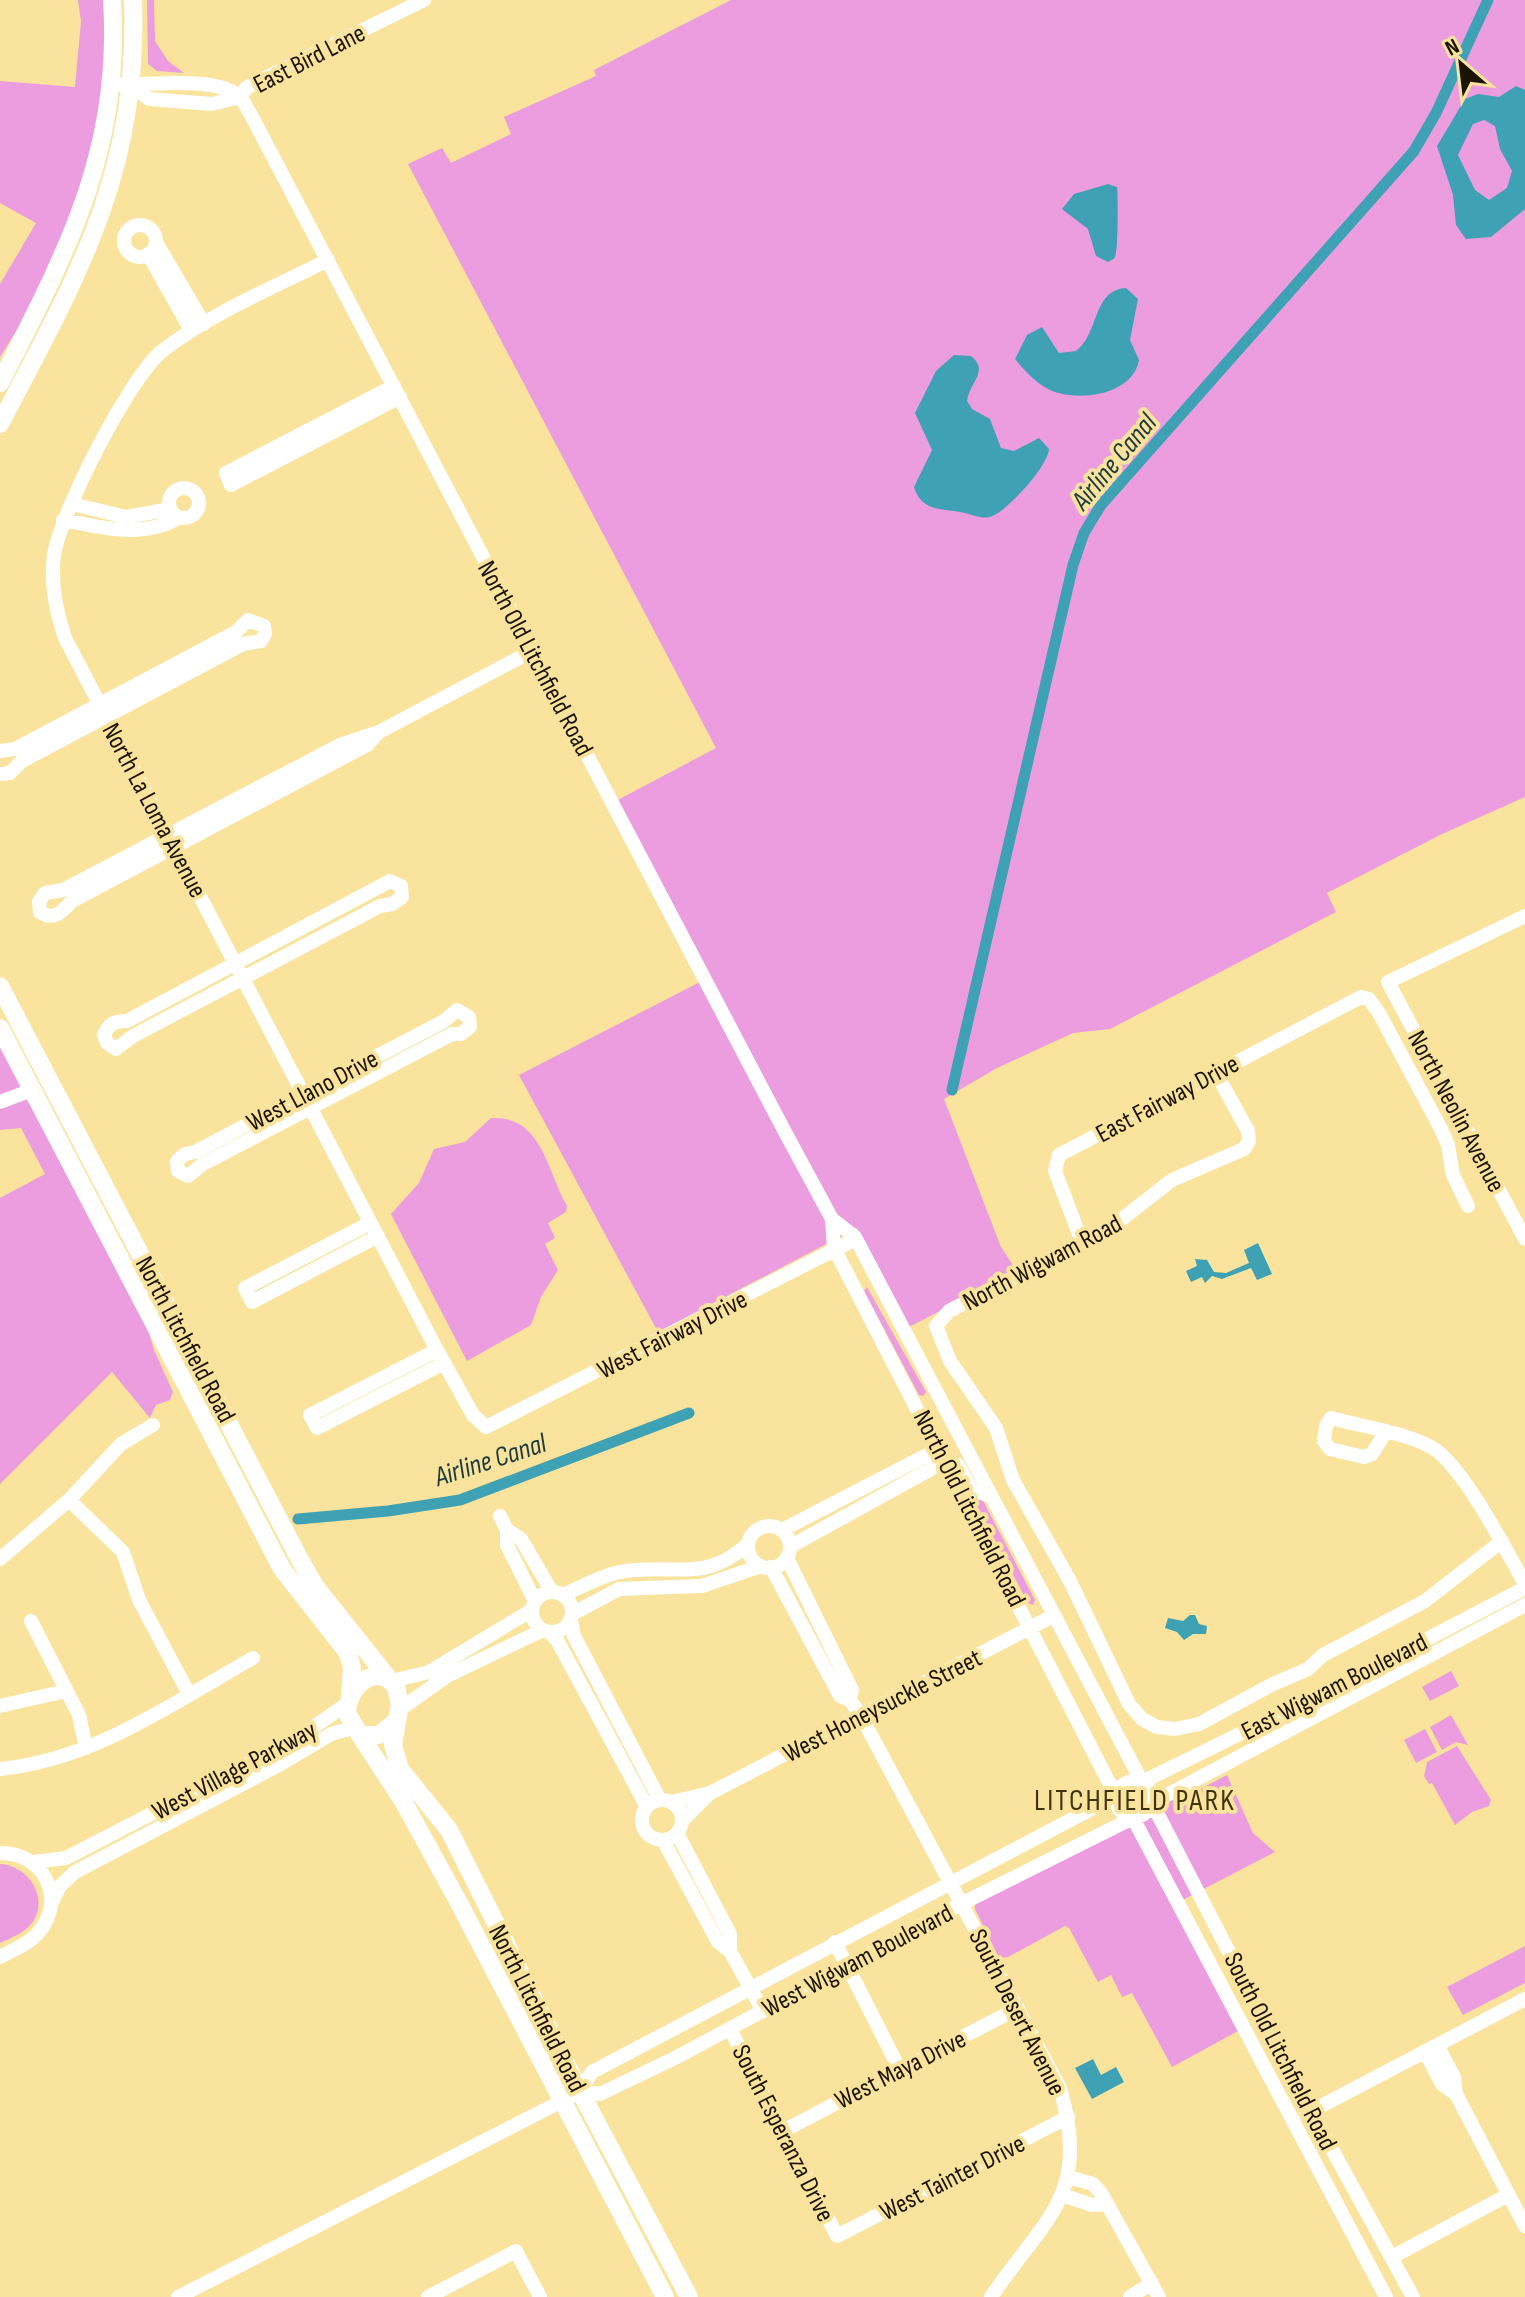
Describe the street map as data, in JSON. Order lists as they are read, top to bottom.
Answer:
{
  "streets": {
    "main road": ["North Litchfield Road"],
    "street": [
      "East Bird Lane",
      "North Old Litchfield Road",
      "North La Loma Avenue",
      "West Llano Drive",
      "East Fairway Drive",
      "North Neolin Avenue",
      "North Wigwam Road",
      "West Fairway Drive",
      "East Wigwam Boulevard",
      "West Honeysuckle Street",
      "West Village Parkway",
      "West Wigwam Boulevard",
      "South Desert Avenue",
      "South Old Litchfield Road",
      "West Maya Drive",
      "South Esperanza Drive",
      "West Tainter Drive"
    ]
  },
  "crossings": [
    ["East Bird Lane", "North Old Litchfield Road"],
    ["North Old Litchfield Road", "North La Loma Avenue"],
    ["North Old Litchfield Road", "West Fairway Drive"],
    ["North Old Litchfield Road", "East Wigwam Boulevard"],
    ["North Old Litchfield Road", "West Honeysuckle Street"],
    ["North Old Litchfield Road", "West Wigwam Boulevard"],
    ["North Old Litchfield Road", "South Old Litchfield Road"],
    ["North La Loma Avenue", "West Llano Drive"],
    ["North La Loma Avenue", "West Fairway Drive"],
    ["East Fairway Drive", "North Wigwam Road"],
    ["North Litchfield Road", "West Village Parkway"],
    ["North Litchfield Road", "West Wigwam Boulevard"],
    ["East Wigwam Boulevard", "West Wigwam Boulevard"],
    ["East Wigwam Boulevard", "South Old Litchfield Road"],
    ["West Honeysuckle Street", "South Desert Avenue"],
    ["West Wigwam Boulevard", "South Desert Avenue"],
    ["West Wigwam Boulevard", "South Old Litchfield Road"],
    ["West Wigwam Boulevard", "South Esperanza Drive"],
    ["South Desert Avenue", "West Maya Drive"],
    ["South Desert Avenue", "West Tainter Drive"],
    ["West Maya Drive", "South Esperanza Drive"],
    ["South Esperanza Drive", "West Tainter Drive"]
  ],
  "districts": ["LITCHFIELD PARK"],
  "water": ["Airline Canal"],
  "north": "top left"
}
